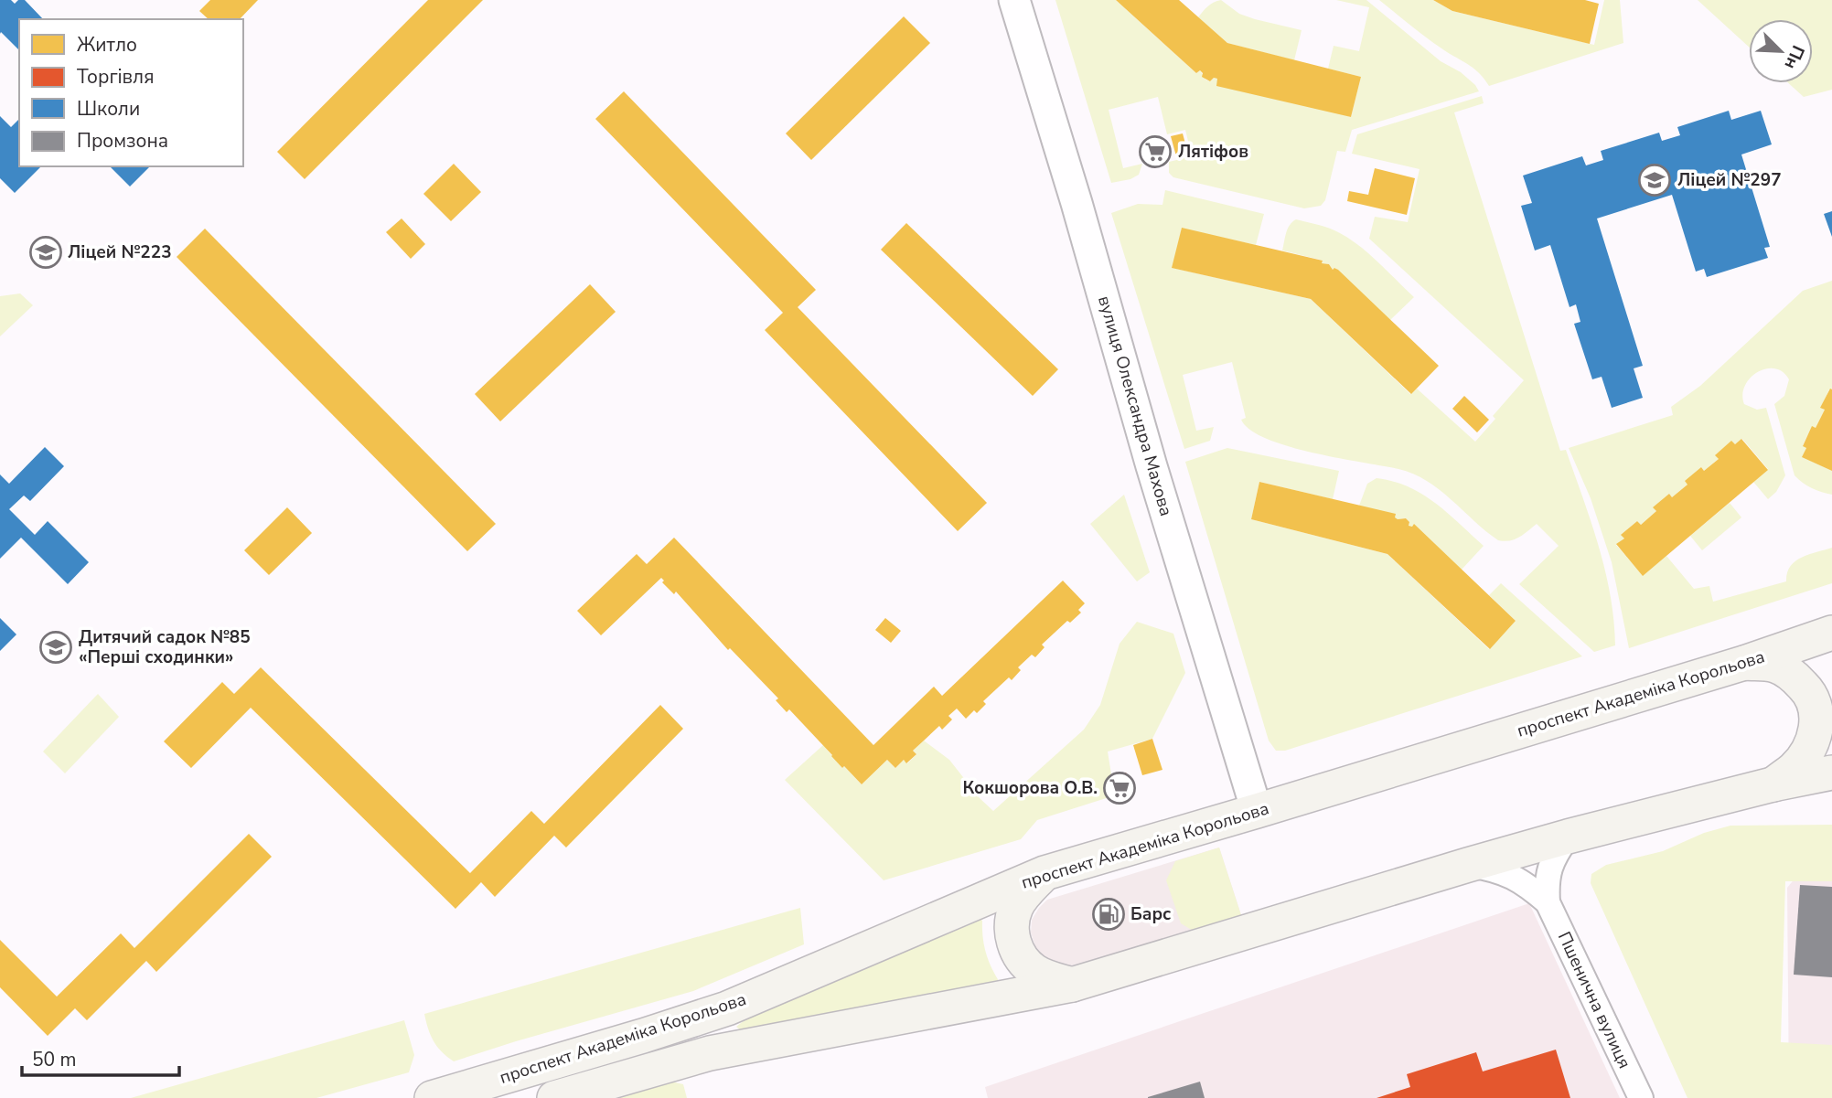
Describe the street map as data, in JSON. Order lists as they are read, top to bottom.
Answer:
{
  "streets": {
    "main road": ["проспект Академіка Корольова"],
    "street": ["вулиця Олександра Махова", "Пшенична вулиця"]
  },
  "crossings": [
    ["вулиця Олександра Махова", "проспект Академіка Корольова"],
    ["проспект Академіка Корольова", "Пшенична вулиця"]
  ],
  "places": {
    "supermarket": ["Лятіфов", "Кокшорова О.В."],
    "school or university": ["Ліцей №297", "Ліцей №223", "Дитячий садок №85 «Перші сходинки»"],
    "fuel station": ["Барс"]
  },
  "legend": [
    "Житло",
    "Торгівля",
    "Школи",
    "Промзона"
  ],
  "scale_bar": "50 m",
  "north": "bottom right"
}
